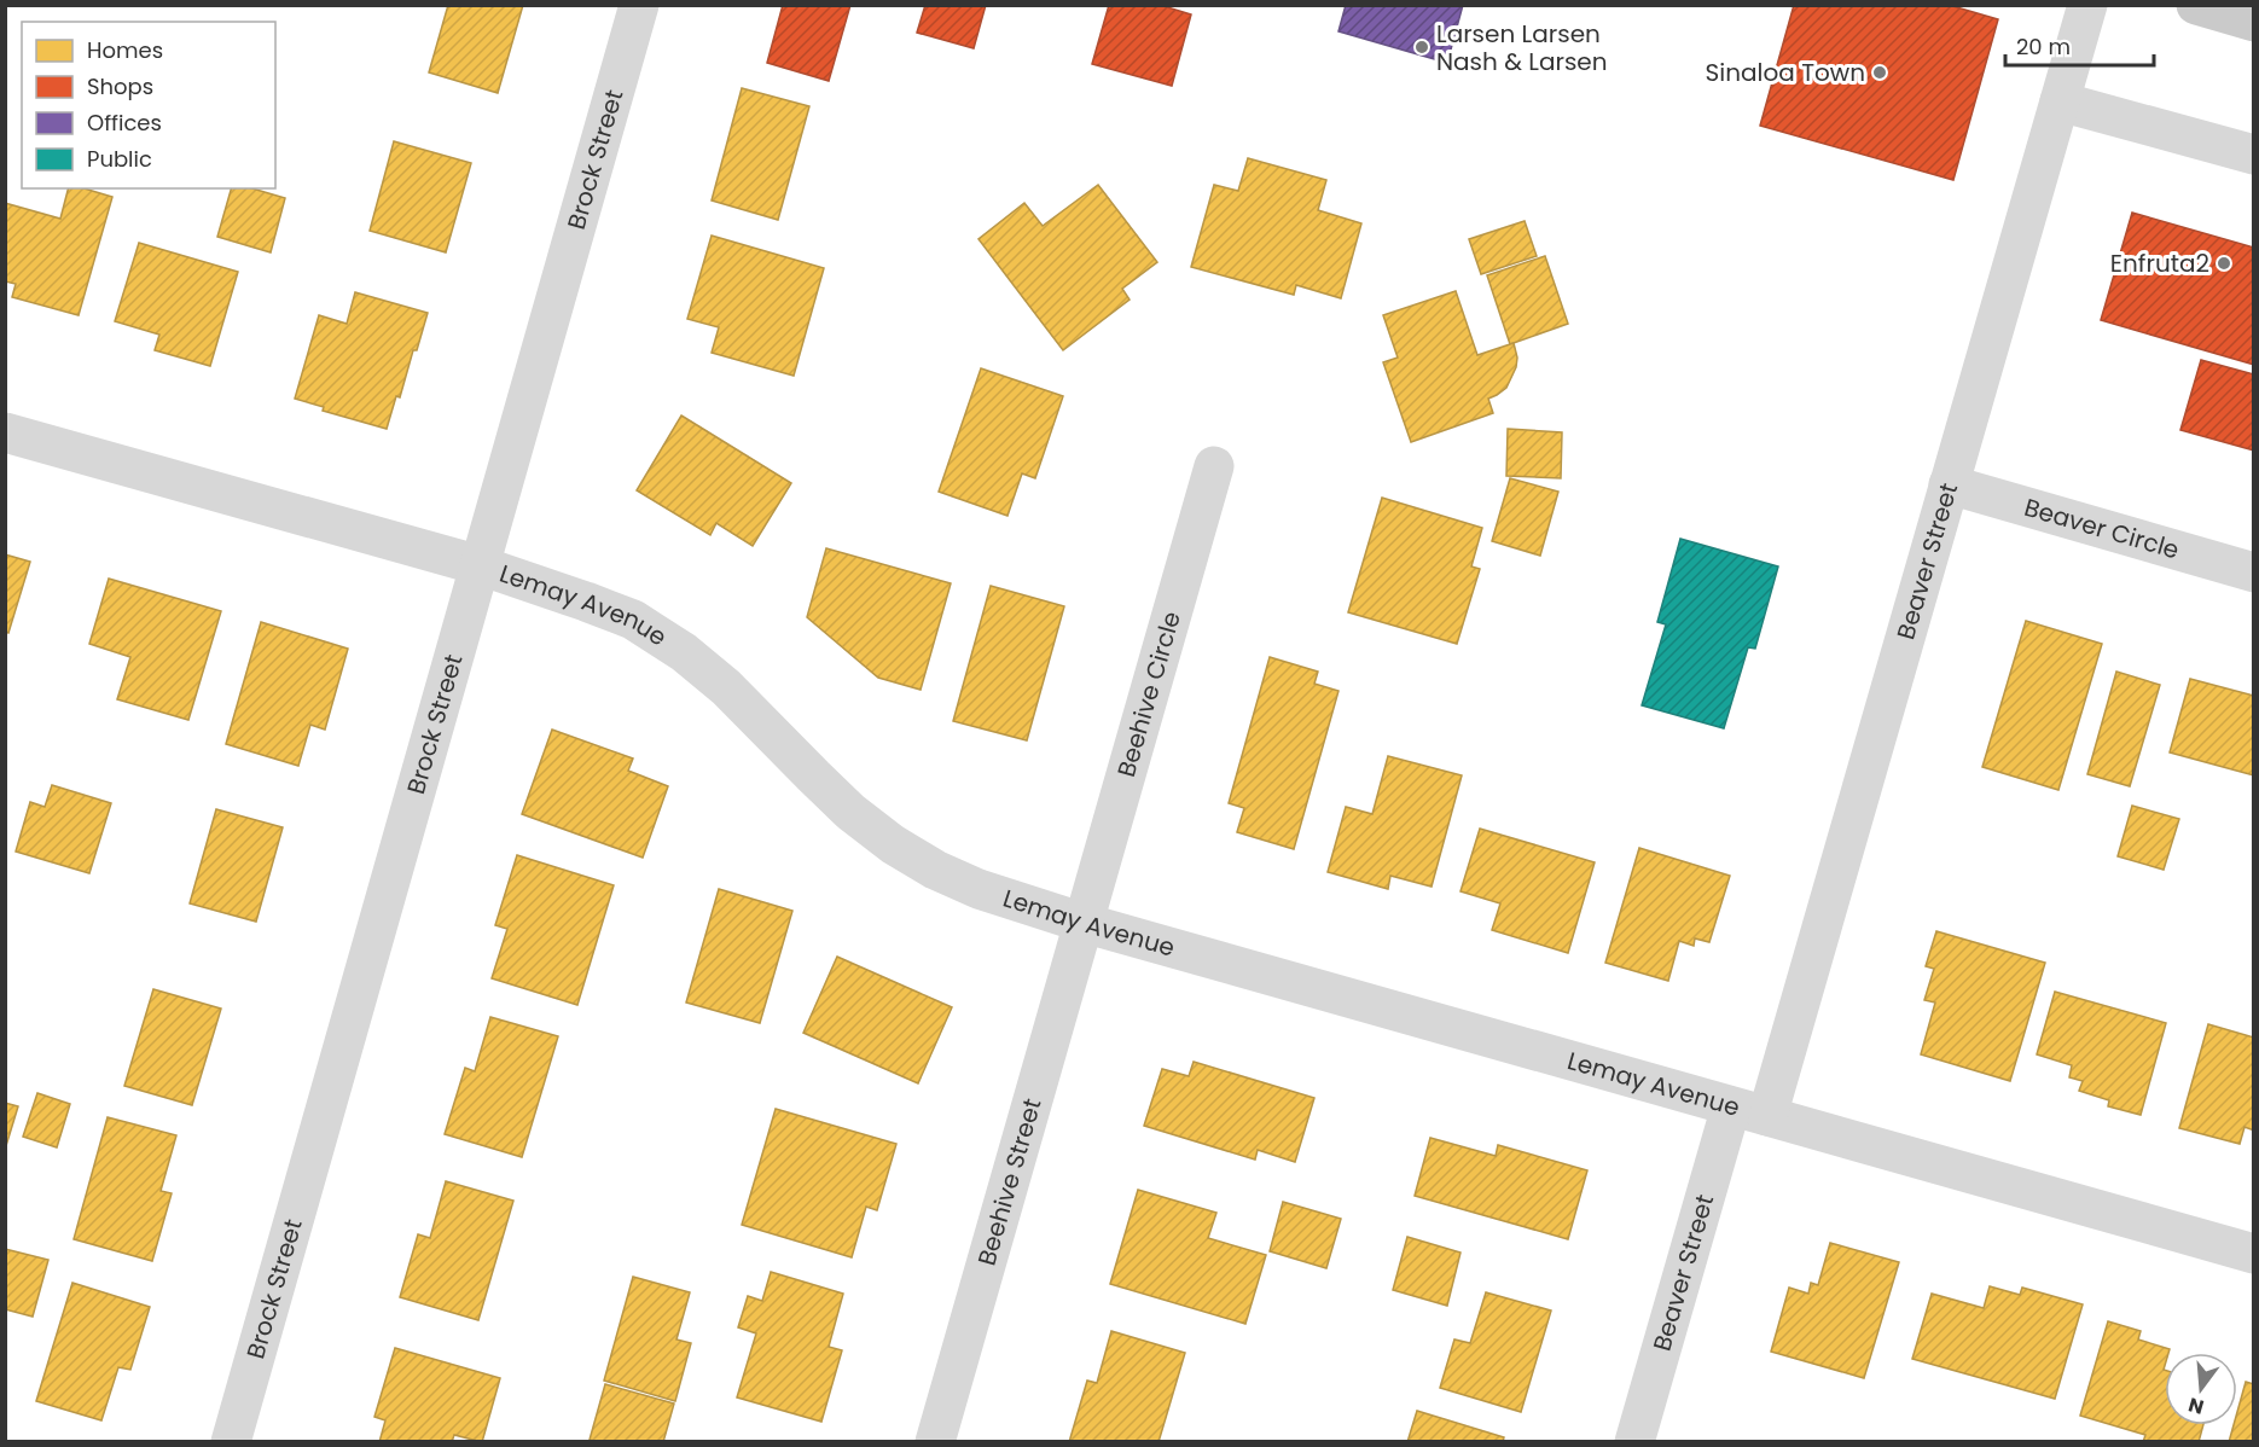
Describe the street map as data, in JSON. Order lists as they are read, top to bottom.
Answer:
{
  "streets": {
    "street": [
      "Brock Street",
      "Beaver Circle",
      "Beaver Street",
      "Lemay Avenue",
      "Beehive Circle",
      "Beehive Street"
    ]
  },
  "crossings": [
    ["Brock Street", "Lemay Avenue"],
    ["Beaver Circle", "Beaver Street"],
    ["Beaver Street", "Lemay Avenue"],
    ["Lemay Avenue", "Beehive Circle"],
    ["Lemay Avenue", "Beehive Street"],
    ["Beehive Circle", "Beehive Street"]
  ],
  "places": ["Larsen Larsen Nash & Larsen", "Sinaloa Town", "Enfruta2"],
  "legend": [
    "Homes",
    "Shops",
    "Offices",
    "Public"
  ],
  "scale_bar": "20 m",
  "north": "bottom"
}
